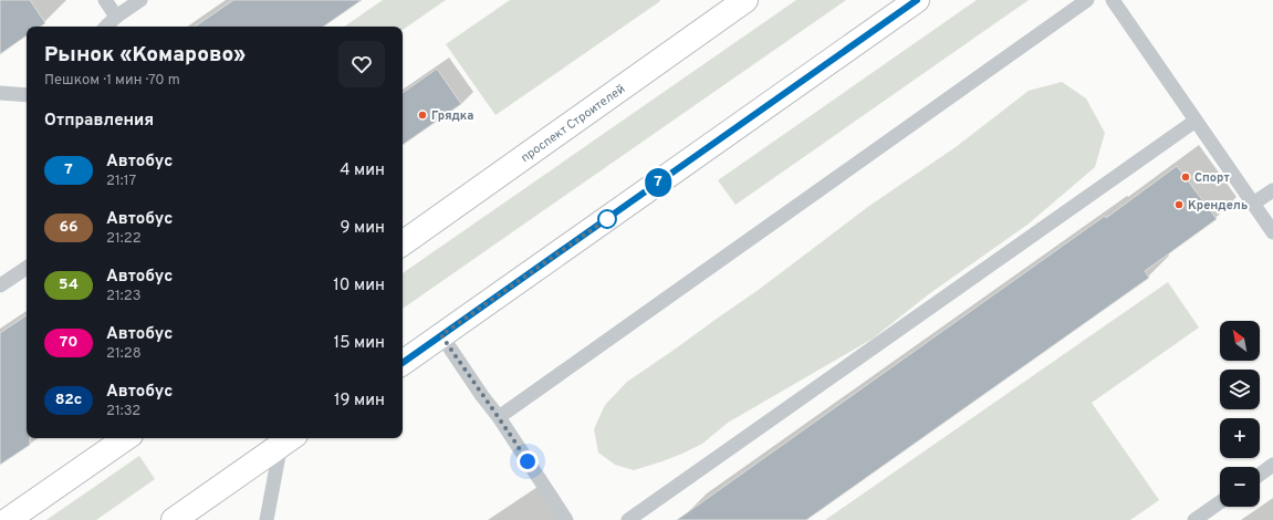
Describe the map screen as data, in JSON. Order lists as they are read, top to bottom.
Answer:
{
  "streets": {
    "main road": ["проспект Строителей"]
  },
  "places": ["Грядка", "Спорт", "Крендель"],
  "lines": ["bus line 7"],
  "north": "top left",
  "page": {
    "on_map": "7",
    "heading": [
      ["Рынок «Комарово»", "Пешком · 1 мин · 70 m"],
      "Отправления"
    ],
    "list": [
      {
        "mark": "7",
        "name": "Автобус",
        "note": "21:17",
        "value": "4 мин"
      },
      {
        "mark": "66",
        "name": "Автобус",
        "note": "21:22",
        "value": "9 мин"
      },
      {
        "mark": "54",
        "name": "Автобус",
        "note": "21:23",
        "value": "10 мин"
      },
      {
        "mark": "70",
        "name": "Автобус",
        "note": "21:28",
        "value": "15 мин"
      },
      {
        "mark": "82с",
        "name": "Автобус",
        "note": "21:32",
        "value": "19 мин"
      }
    ],
    "map_buttons": ["+", "−"]
  }
}
